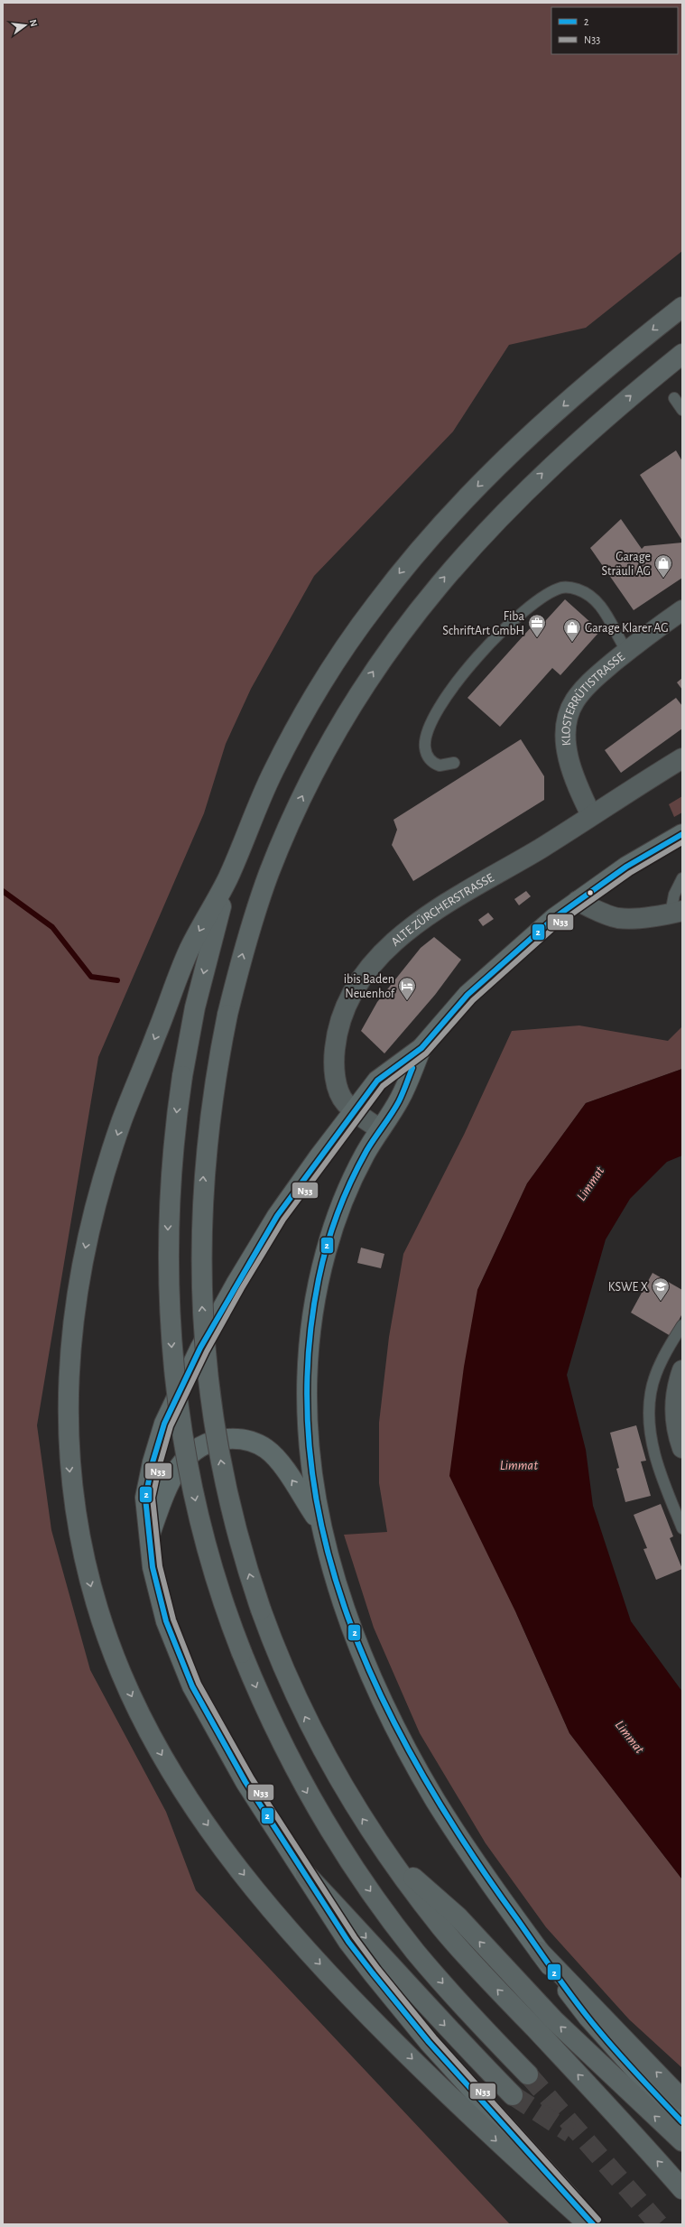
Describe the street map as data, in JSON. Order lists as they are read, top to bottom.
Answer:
{
  "streets": {
    "street": ["KLOSTERRÜTISTRASSE", "ALTE ZÜRCHERSTRASSE"]
  },
  "crossings": [
    ["KLOSTERRÜTISTRASSE", "ALTE ZÜRCHERSTRASSE"]
  ],
  "water": ["Limmat"],
  "places": {
    "shop": ["Garage Sträuli AG", "Garage Klarer AG"],
    "office": ["Fiba SchriftArt GmbH"],
    "hotel": ["ibis Baden Neuenhof"],
    "school or university": ["KSWE X"]
  },
  "lines": ["transit line 2", "transit line N33"],
  "legend": ["2", "N33"],
  "north": "right"
}
